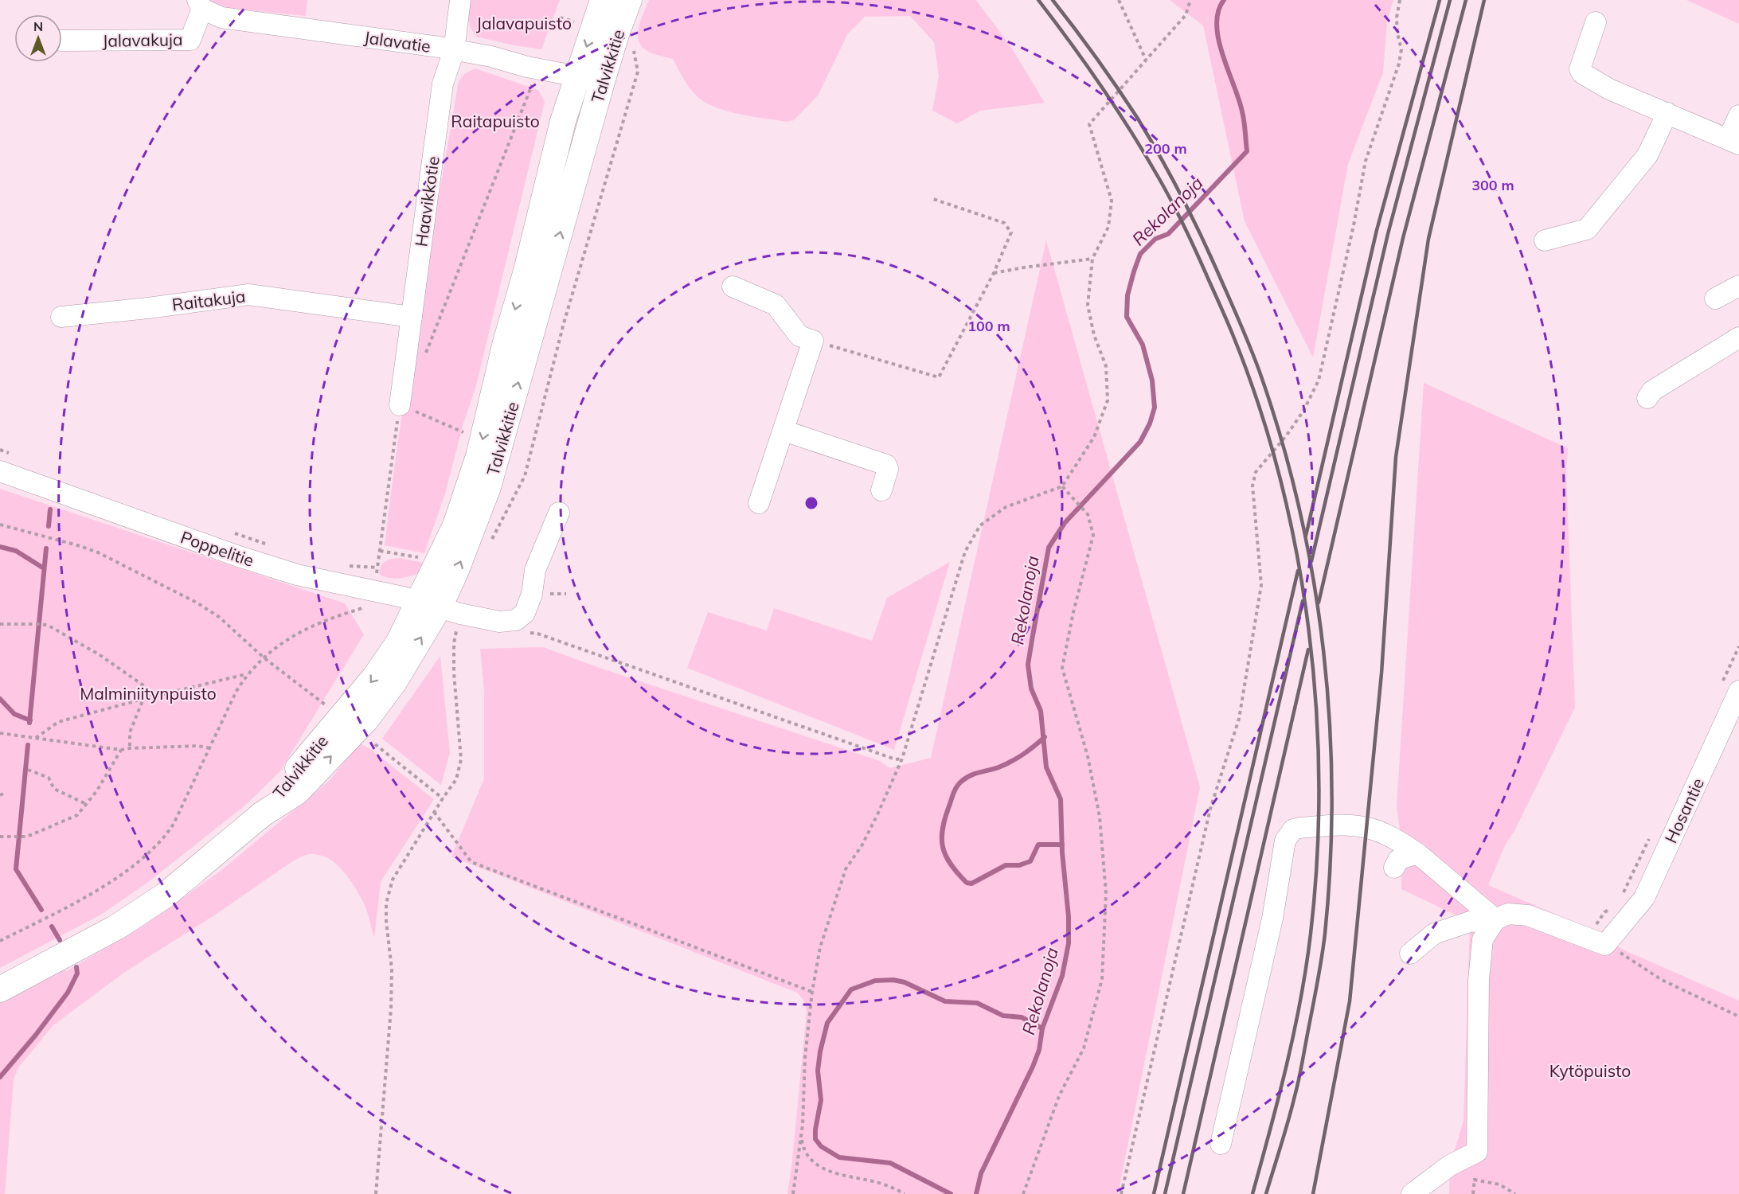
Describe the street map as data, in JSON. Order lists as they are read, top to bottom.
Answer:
{
  "streets": {
    "main road": ["Talvikkitie"],
    "street": [
      "Jalavakuja",
      "Jalavatie",
      "Haavikkotie",
      "Raitakuja",
      "Poppelitie",
      "Hosantie"
    ]
  },
  "crossings": [
    ["Jalavakuja", "Jalavatie"],
    ["Jalavatie", "Talvikkitie"],
    ["Jalavatie", "Haavikkotie"],
    ["Talvikkitie", "Poppelitie"],
    ["Haavikkotie", "Raitakuja"]
  ],
  "water": ["Rekolanoja"],
  "parks": [
    "Jalavapuisto",
    "Raitapuisto",
    "Malminiitynpuisto",
    "Kytöpuisto"
  ],
  "north": "top",
  "rings": ["200 m", "300 m", "100 m"]
}
